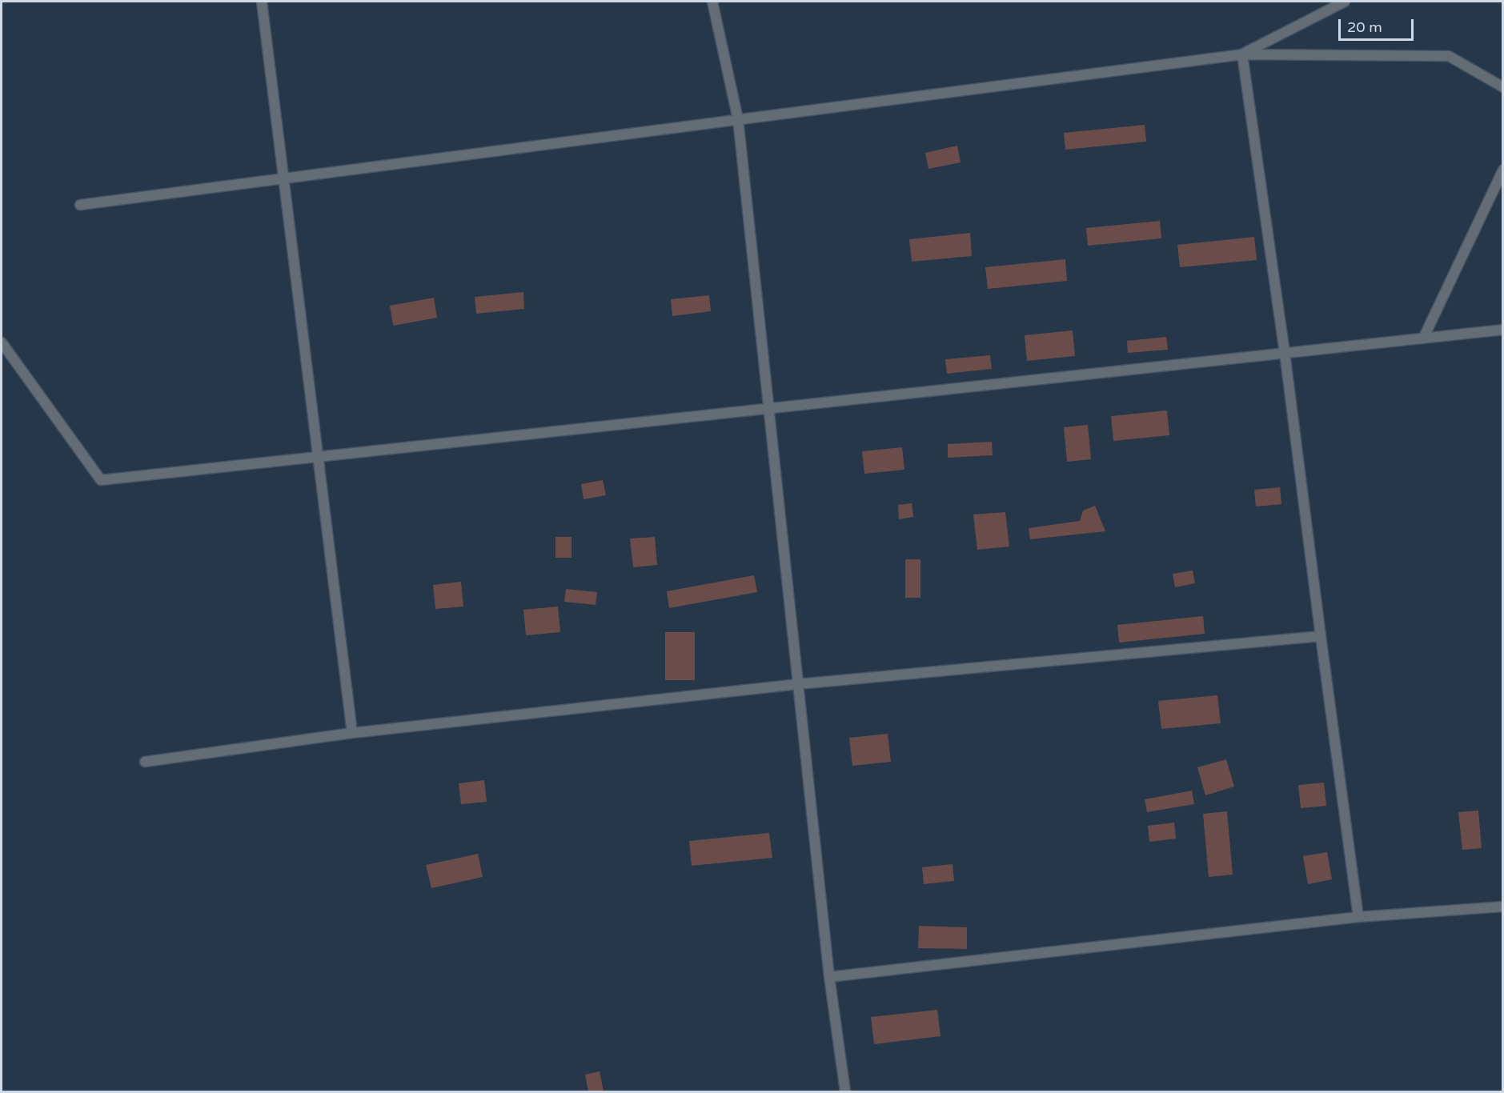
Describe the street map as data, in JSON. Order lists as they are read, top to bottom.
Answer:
{
  "scale_bar": "20 m"
}
